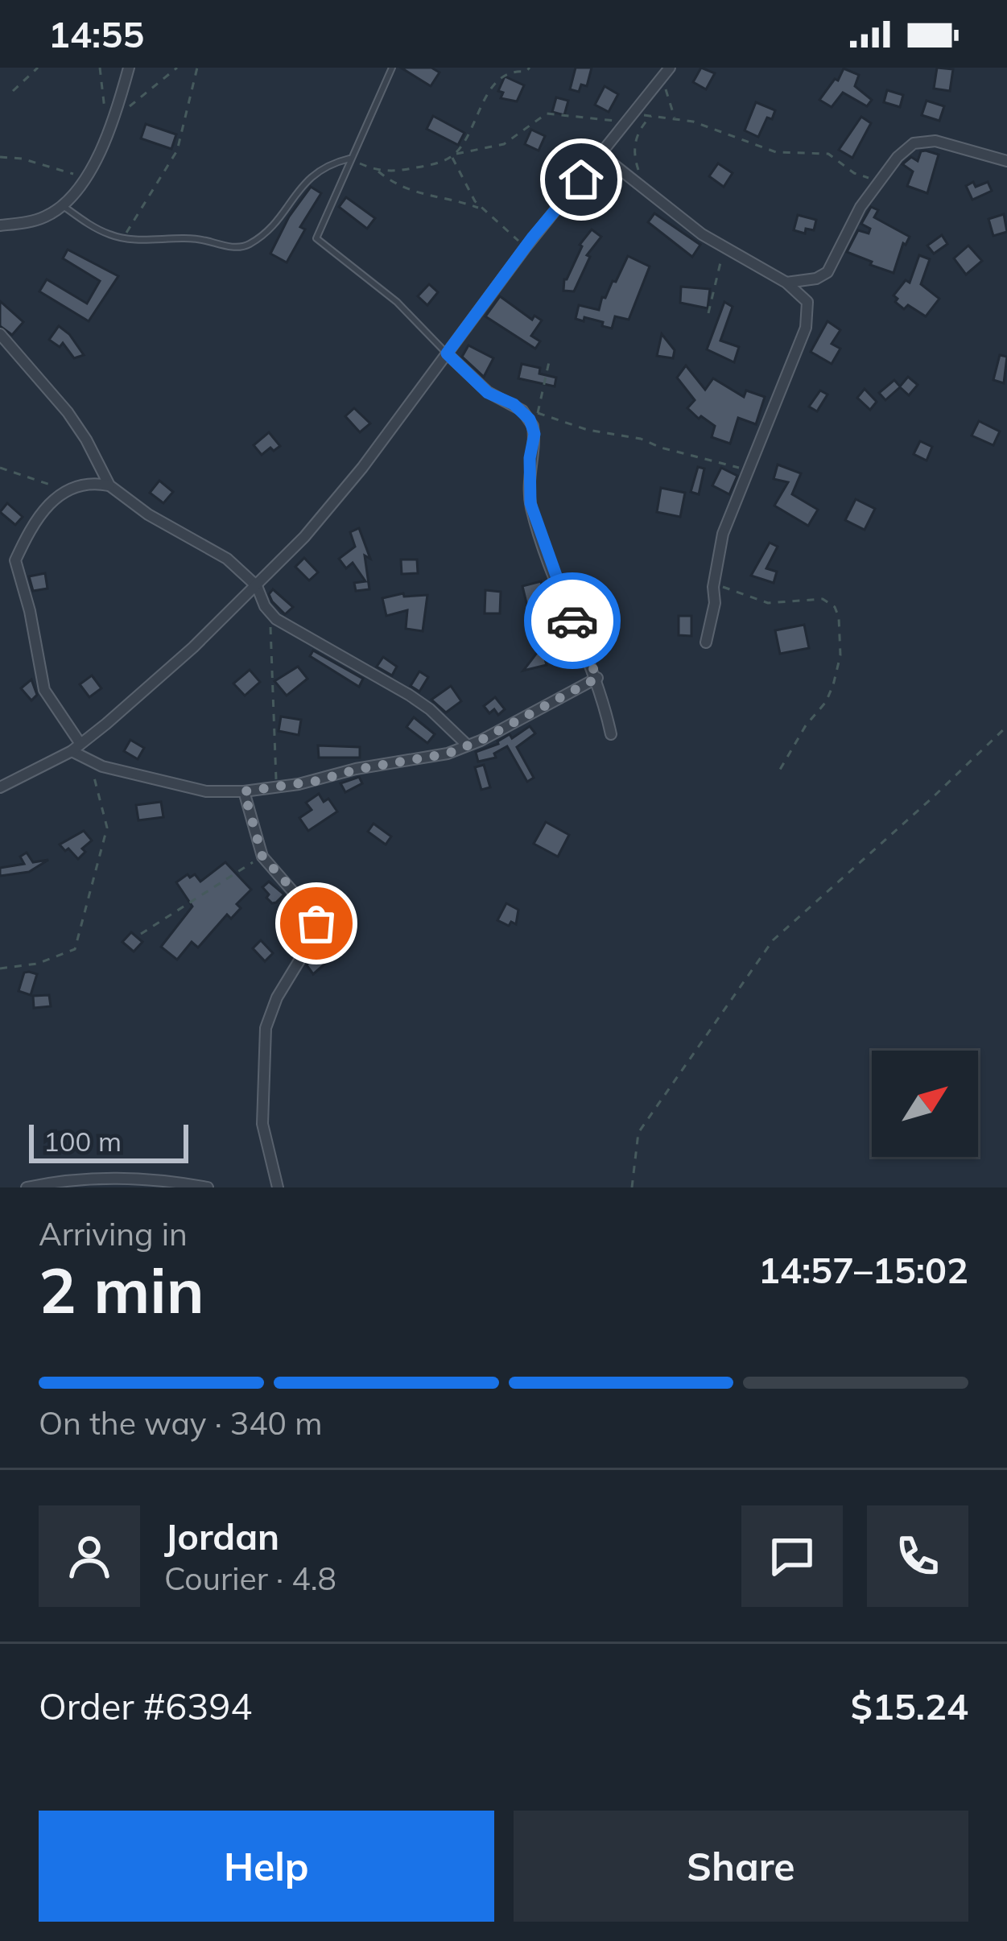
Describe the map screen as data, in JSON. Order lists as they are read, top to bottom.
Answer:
{
  "scale_bar": "100 m",
  "north": "top right",
  "page": {
    "status": "14:55",
    "scale": "100 m",
    "heading": ["2 min", "Arriving in", "14:57–15:02"],
    "panel": [
      "Jordan",
      "Courier · 4.8",
      "Order #6394",
      "$15.24"
    ],
    "bar": "On the way · 340 m",
    "buttons": ["Help", "Share"]
  }
}
